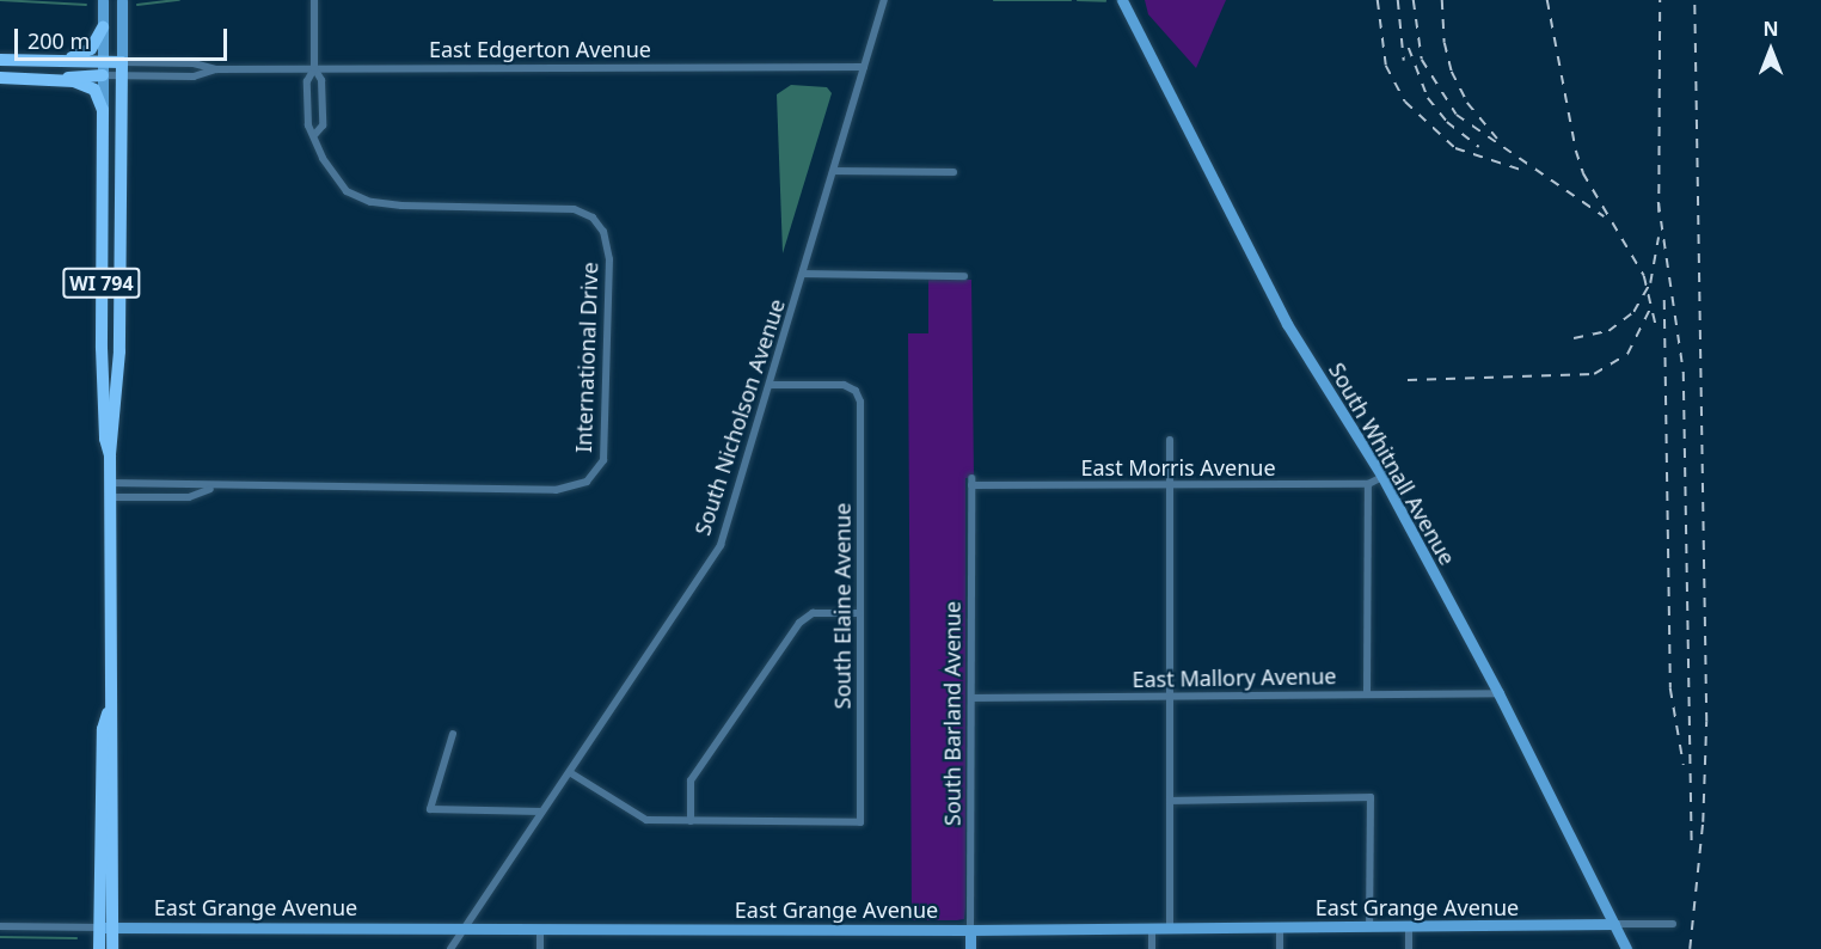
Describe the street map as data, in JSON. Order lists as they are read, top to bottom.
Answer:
{
  "streets": {
    "main road": ["WI 794"],
    "street": [
      "East Edgerton Avenue",
      "International Drive",
      "South Nicholson Avenue",
      "South Whitnall Avenue",
      "East Morris Avenue",
      "South Elaine Avenue",
      "East Mallory Avenue",
      "South Barland Avenue",
      "East Grange Avenue"
    ]
  },
  "crossings": [
    ["East Edgerton Avenue", "WI 794"],
    ["East Edgerton Avenue", "International Drive"],
    ["East Edgerton Avenue", "South Nicholson Avenue"],
    ["WI 794", "International Drive"],
    ["WI 794", "East Grange Avenue"],
    ["South Nicholson Avenue", "South Elaine Avenue"],
    ["South Nicholson Avenue", "East Grange Avenue"],
    ["South Whitnall Avenue", "East Morris Avenue"],
    ["South Whitnall Avenue", "East Mallory Avenue"],
    ["South Whitnall Avenue", "East Grange Avenue"],
    ["East Morris Avenue", "South Barland Avenue"],
    ["East Mallory Avenue", "South Barland Avenue"],
    ["South Barland Avenue", "East Grange Avenue"]
  ],
  "scale_bar": "200 m",
  "north": "top"
}
